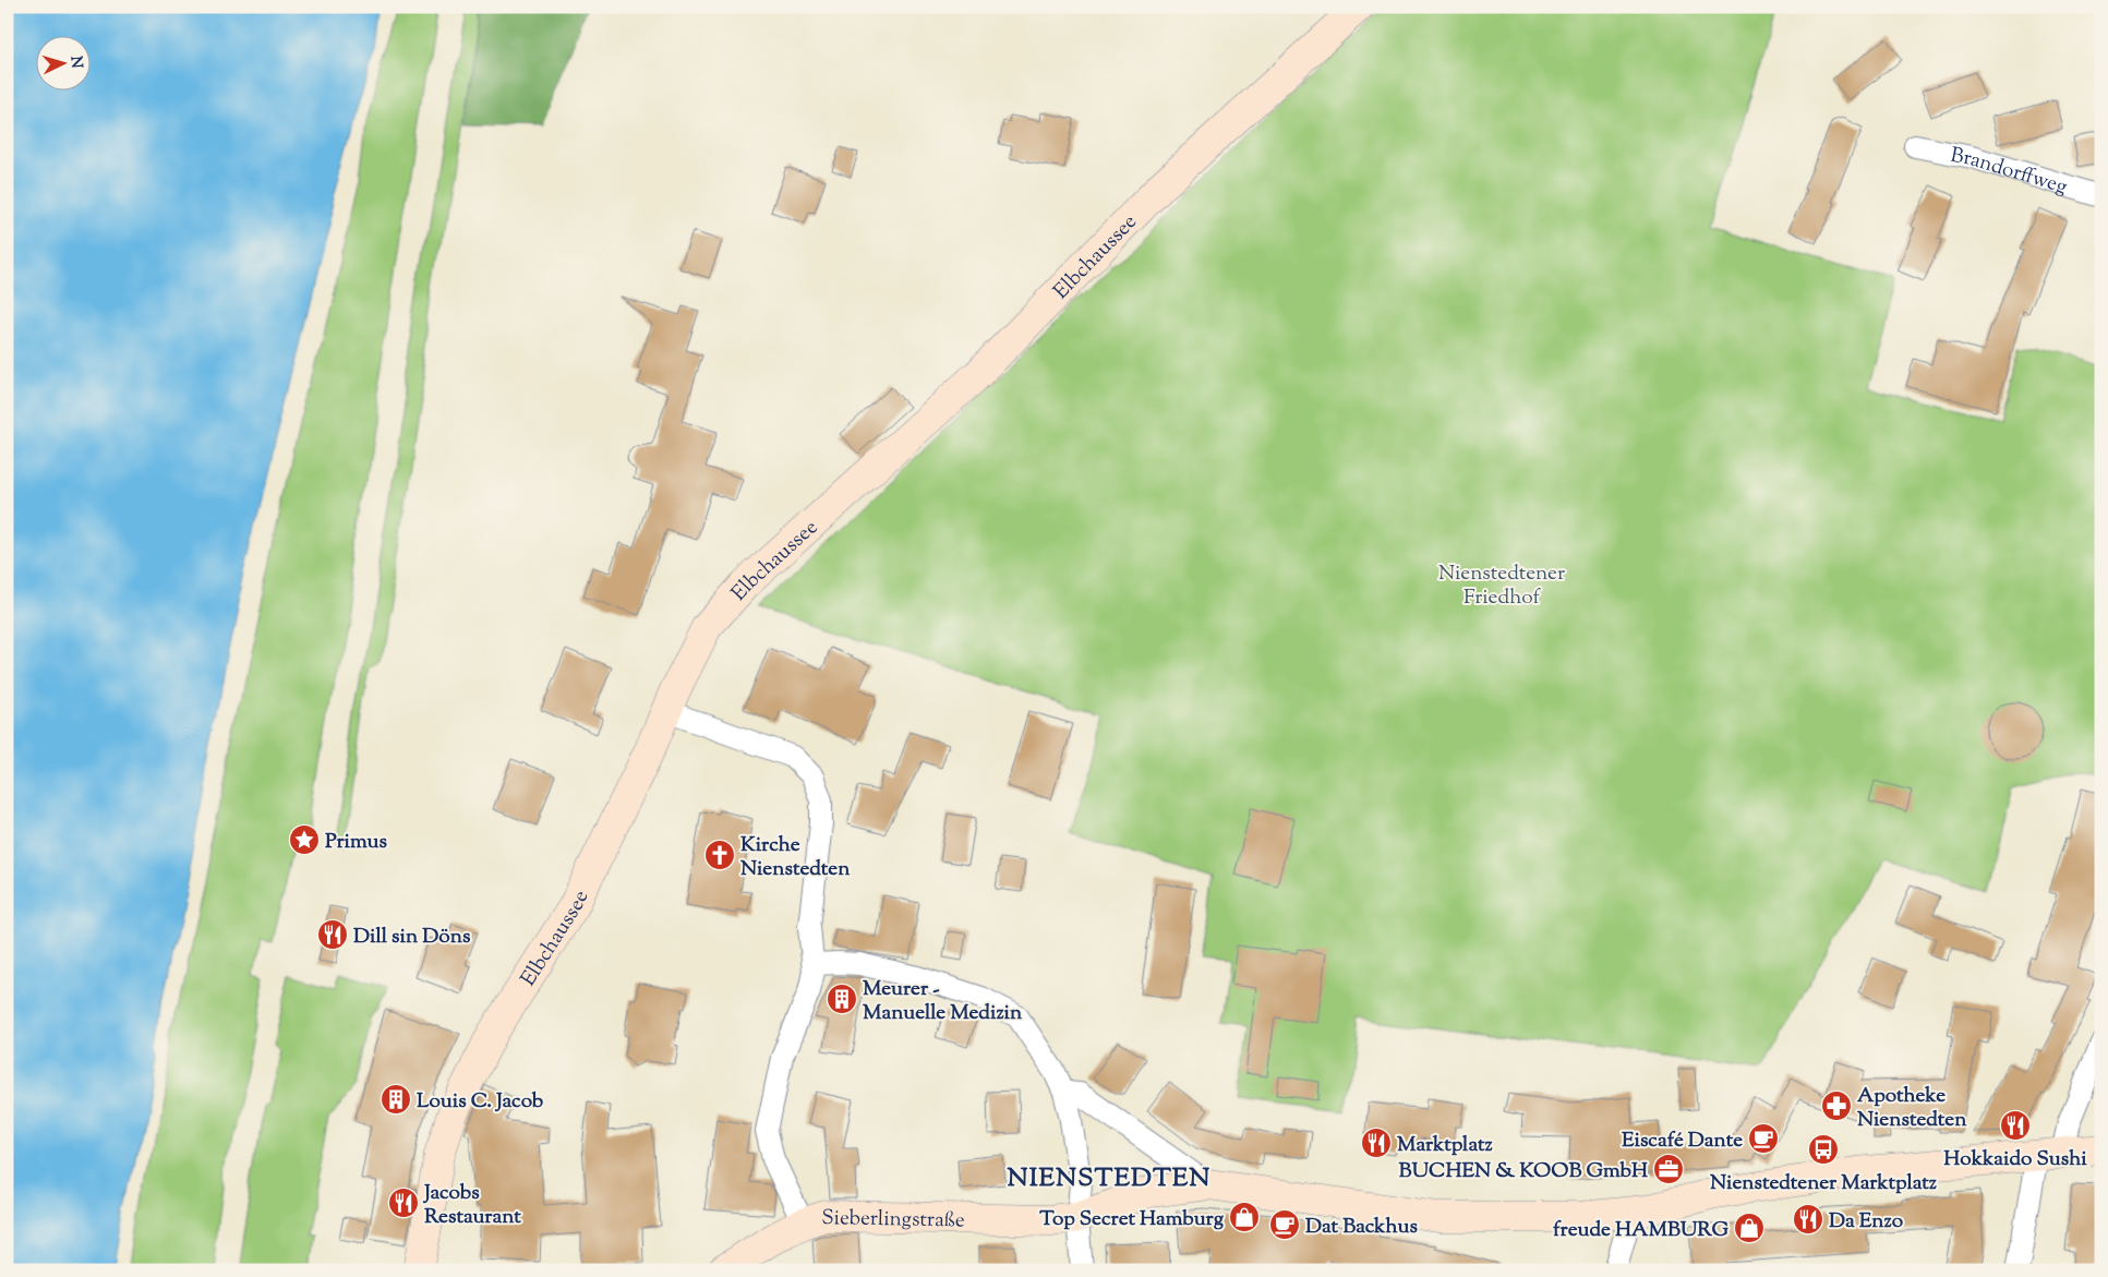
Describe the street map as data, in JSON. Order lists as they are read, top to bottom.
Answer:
{
  "streets": {
    "main road": ["Elbchaussee", "Sieberlingstraße"],
    "street": ["Brandorffweg"]
  },
  "districts": ["NIENSTEDTEN"],
  "parks": ["Nienstedtener Friedhof"],
  "places": {
    "place": ["Primus"],
    "church": ["Kirche Nienstedten"],
    "restaurant": [
      "Dill sin Döns",
      "Hokkaido Sushi",
      "Marktplatz",
      "Jacobs Restaurant",
      "Da Enzo"
    ],
    "building": ["Meurer - Manuelle Medizin", "Louis C. Jacob"],
    "pharmacy": ["Apotheke Nienstedten"],
    "cafe": ["Eiscafé Dante", "Dat Backhus"],
    "bus stop": ["Nienstedtener Marktplatz"],
    "office": ["BUCHEN & KOOB GmbH"],
    "shop": ["Top Secret Hamburg", "freude HAMBURG"]
  },
  "north": "right"
}
